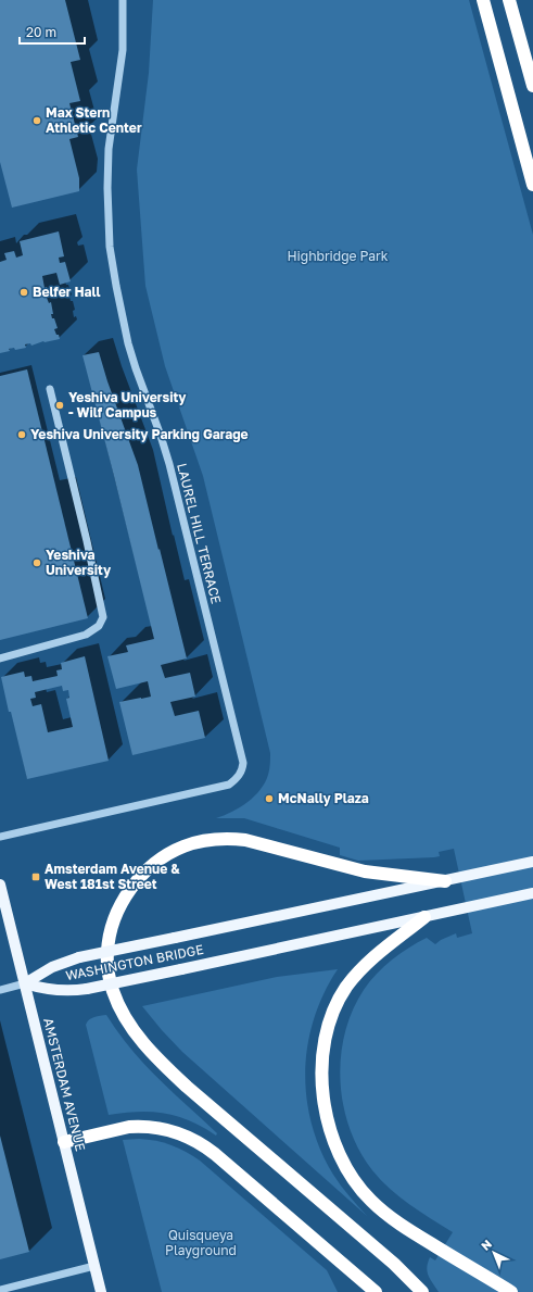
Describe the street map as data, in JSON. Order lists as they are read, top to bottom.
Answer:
{
  "streets": {
    "main road": ["WASHINGTON BRIDGE", "AMSTERDAM AVENUE"],
    "street": ["LAUREL HILL TERRACE"]
  },
  "crossings": [
    ["WASHINGTON BRIDGE", "AMSTERDAM AVENUE"]
  ],
  "parks": ["Highbridge Park", "Quisqueya Playground"],
  "places": {
    "other": [
      "Max Stern Athletic Center",
      "Belfer Hall",
      "Yeshiva University - Wilf Campus",
      "Yeshiva University Parking Garage",
      "Yeshiva University",
      "McNally Plaza"
    ],
    "transit": ["Amsterdam Avenue & West 181st Street"]
  },
  "scale_bar": "20 m",
  "north": "top left"
}
